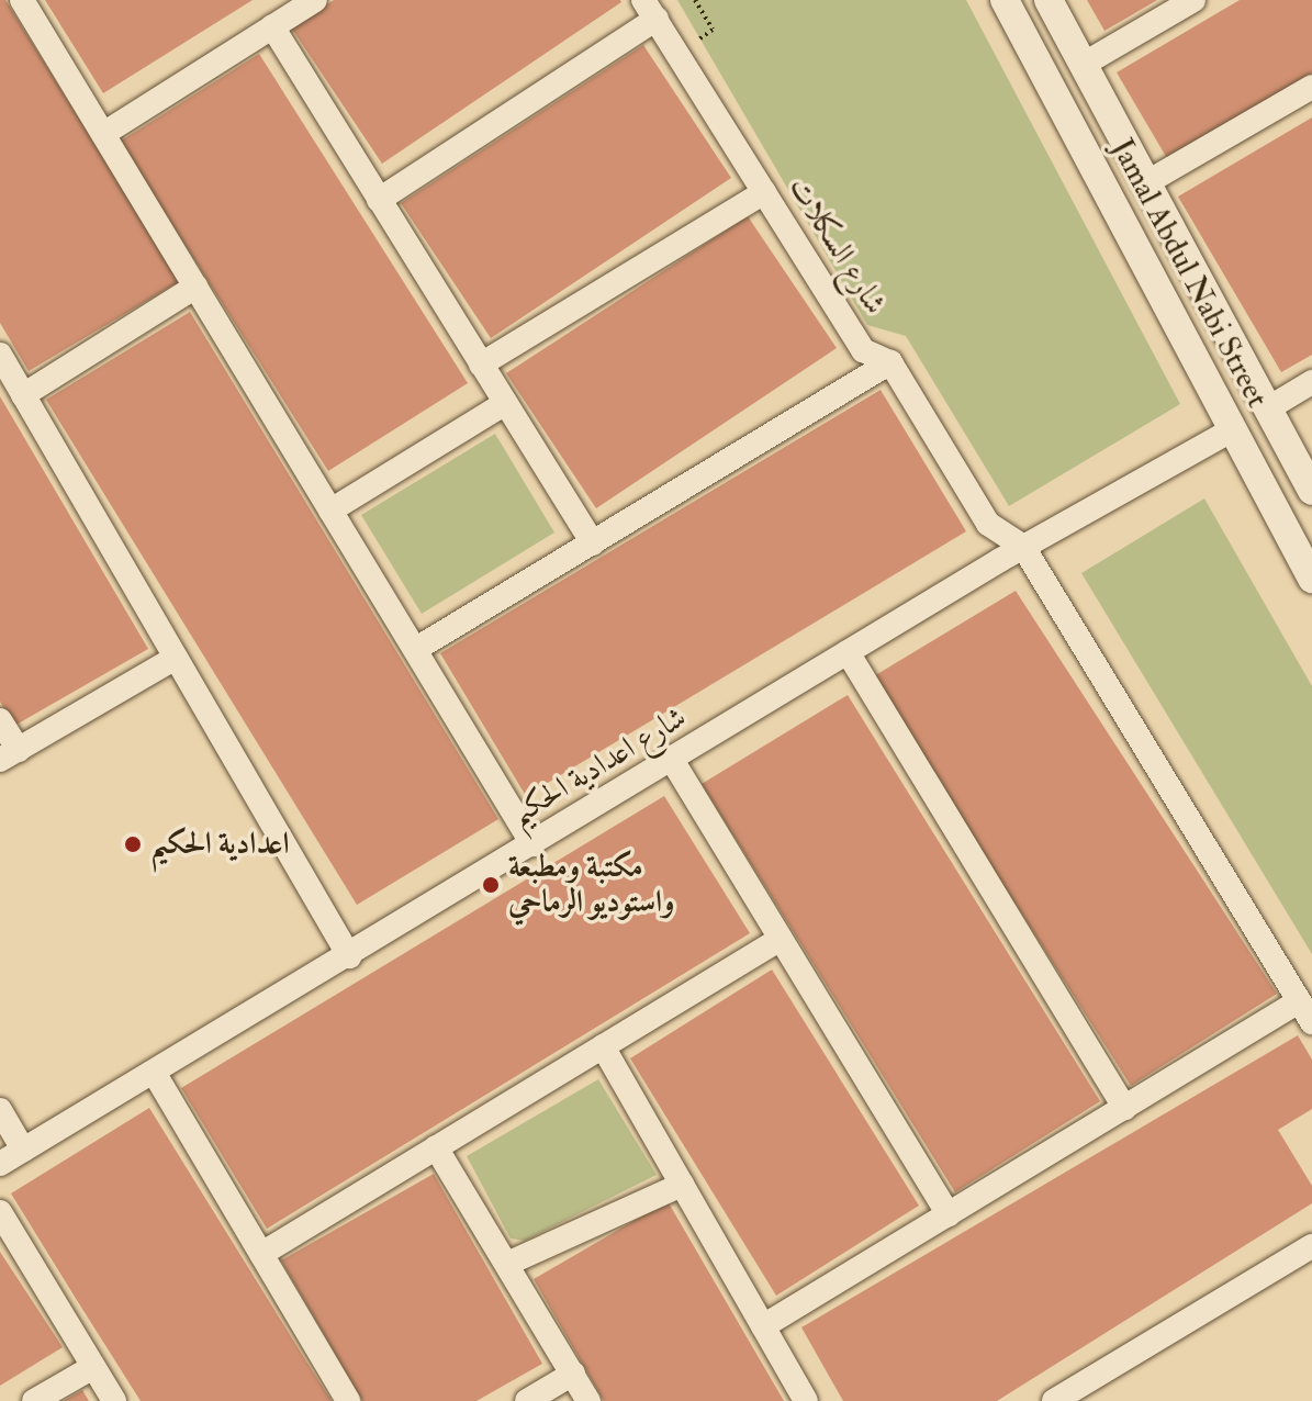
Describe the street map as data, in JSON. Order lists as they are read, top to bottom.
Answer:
{
  "streets": {
    "street": ["شارع السكلات", "Jamal Abdul Nabi Street", "شارع اعدادية الحكيم"]
  },
  "crossings": [
    ["شارع السكلات", "شارع اعدادية الحكيم"],
    ["Jamal Abdul Nabi Street", "شارع اعدادية الحكيم"]
  ],
  "places": ["اعدادية الحكيم", "مكتبة ومطبعة واستوديو الرماحي"]
}
